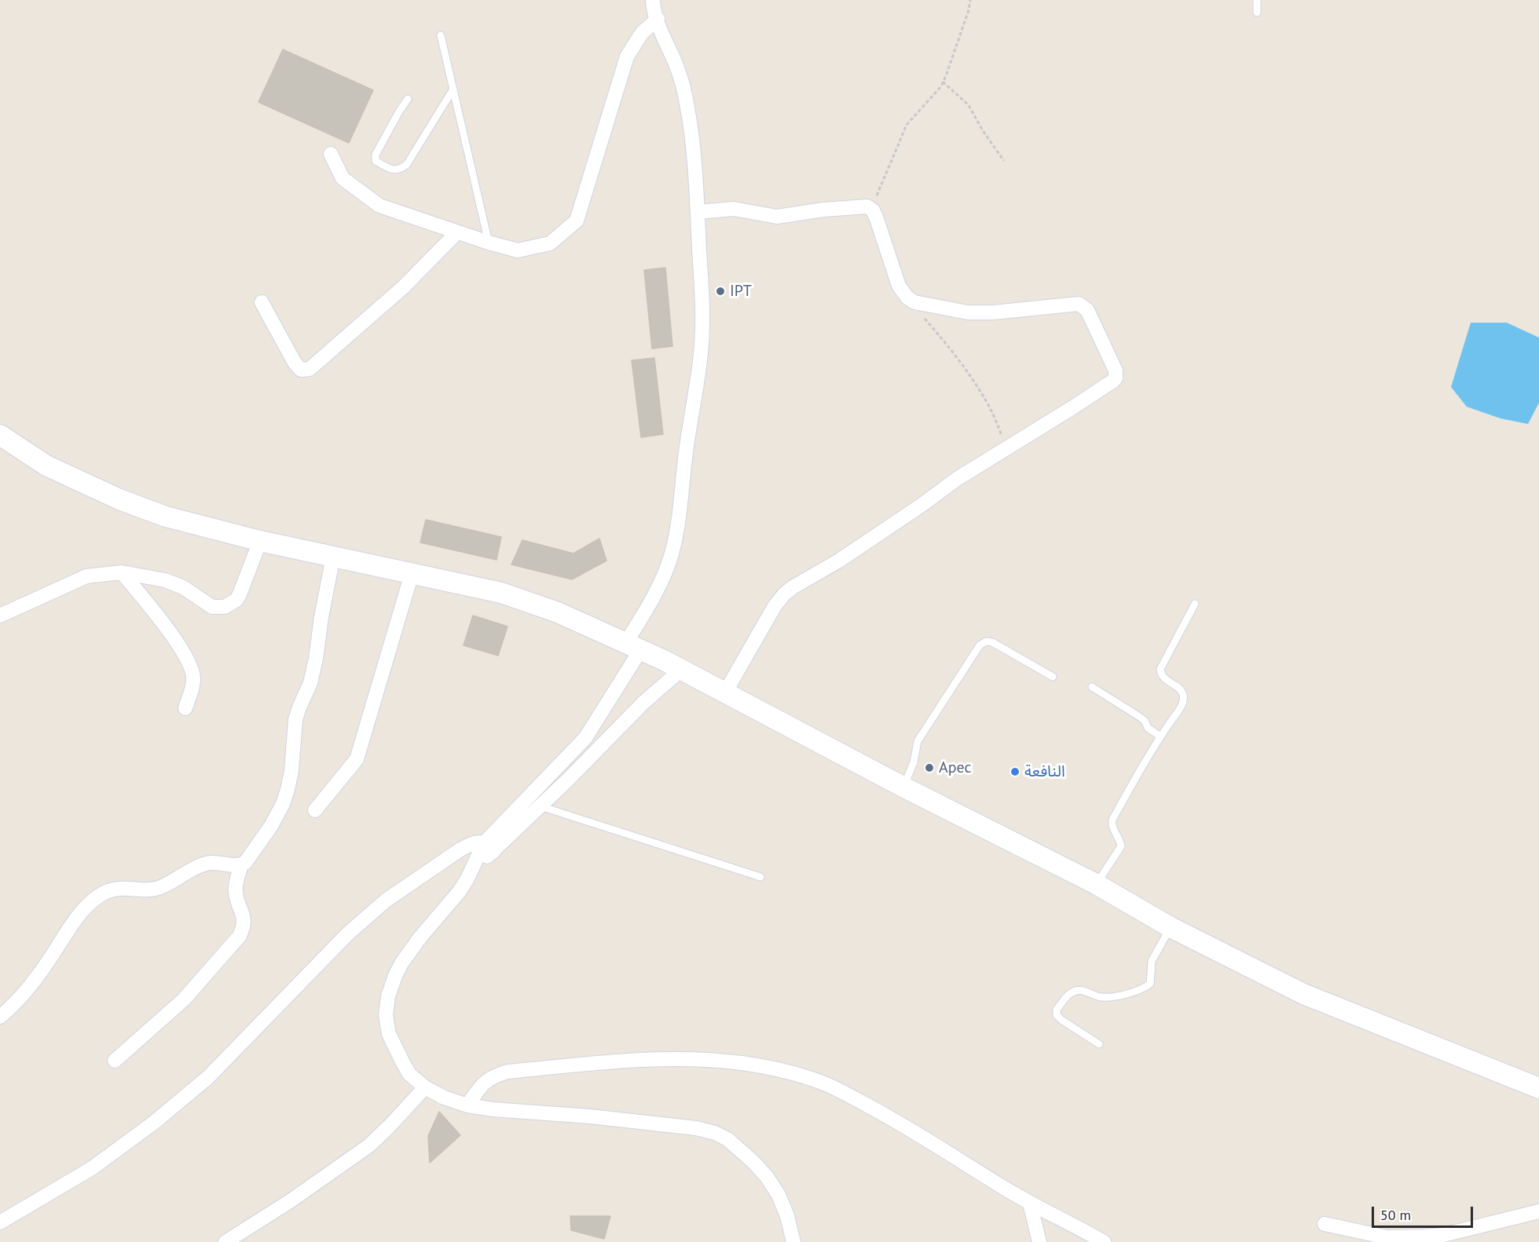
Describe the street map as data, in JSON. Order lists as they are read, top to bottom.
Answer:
{
  "places": ["IPT", "Apec", "النافعة"],
  "scale_bar": "50 m"
}
